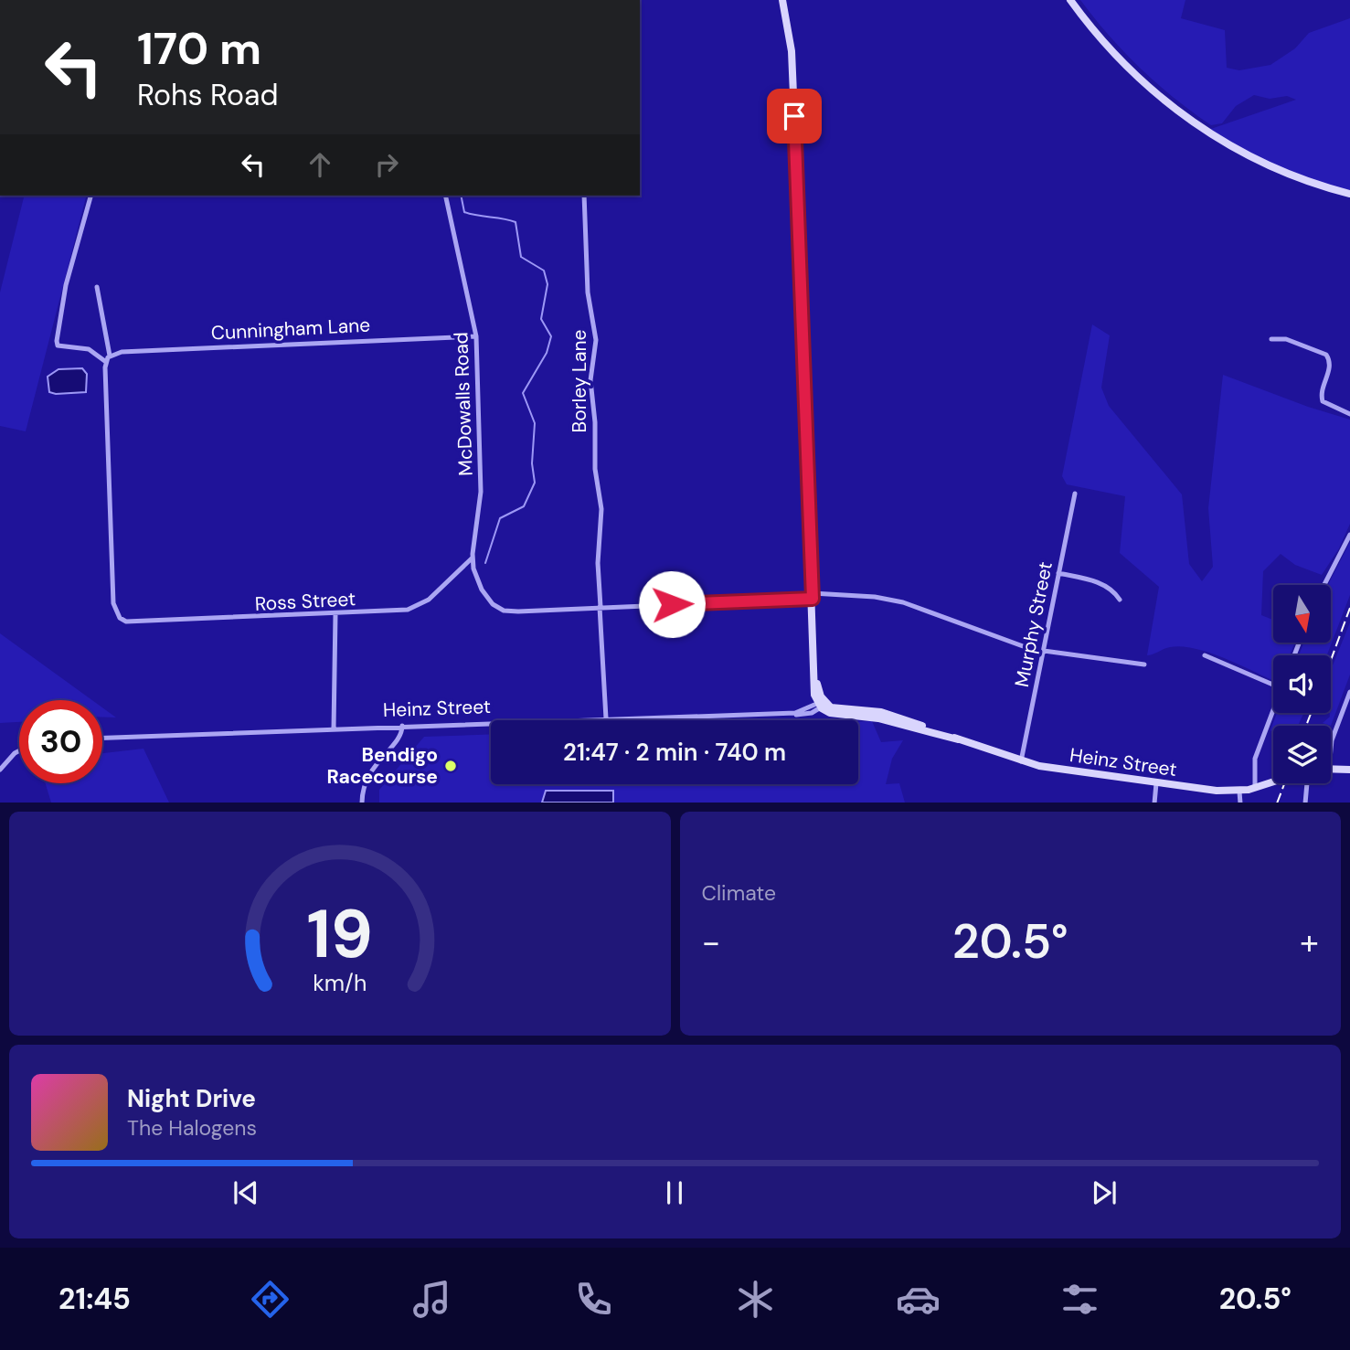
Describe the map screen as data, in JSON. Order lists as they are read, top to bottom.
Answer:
{
  "streets": {
    "street": [
      "Cunningham Lane",
      "Borley Lane",
      "McDowalls Road",
      "Ross Street",
      "Murphy Street",
      "Heinz Street"
    ]
  },
  "crossings": [
    ["Cunningham Lane", "McDowalls Road"],
    ["Cunningham Lane", "Ross Street"],
    ["Borley Lane", "McDowalls Road"],
    ["Borley Lane", "Heinz Street"],
    ["McDowalls Road", "Ross Street"],
    ["Murphy Street", "Heinz Street"]
  ],
  "places": ["Bendigo Racecourse"],
  "north": "bottom",
  "page": {
    "turn": ["170 m", "Rohs Road"],
    "limit": "30",
    "trip": "21:47 · 2 min · 740 m",
    "tile": "Climate",
    "heat": ["−", "20.5°", "+"],
    "song": ["Night Drive", "The Halogens"],
    "tabs": ["21:45", "20.5°"],
    "gauge": ["19", "km/h"]
  }
}
